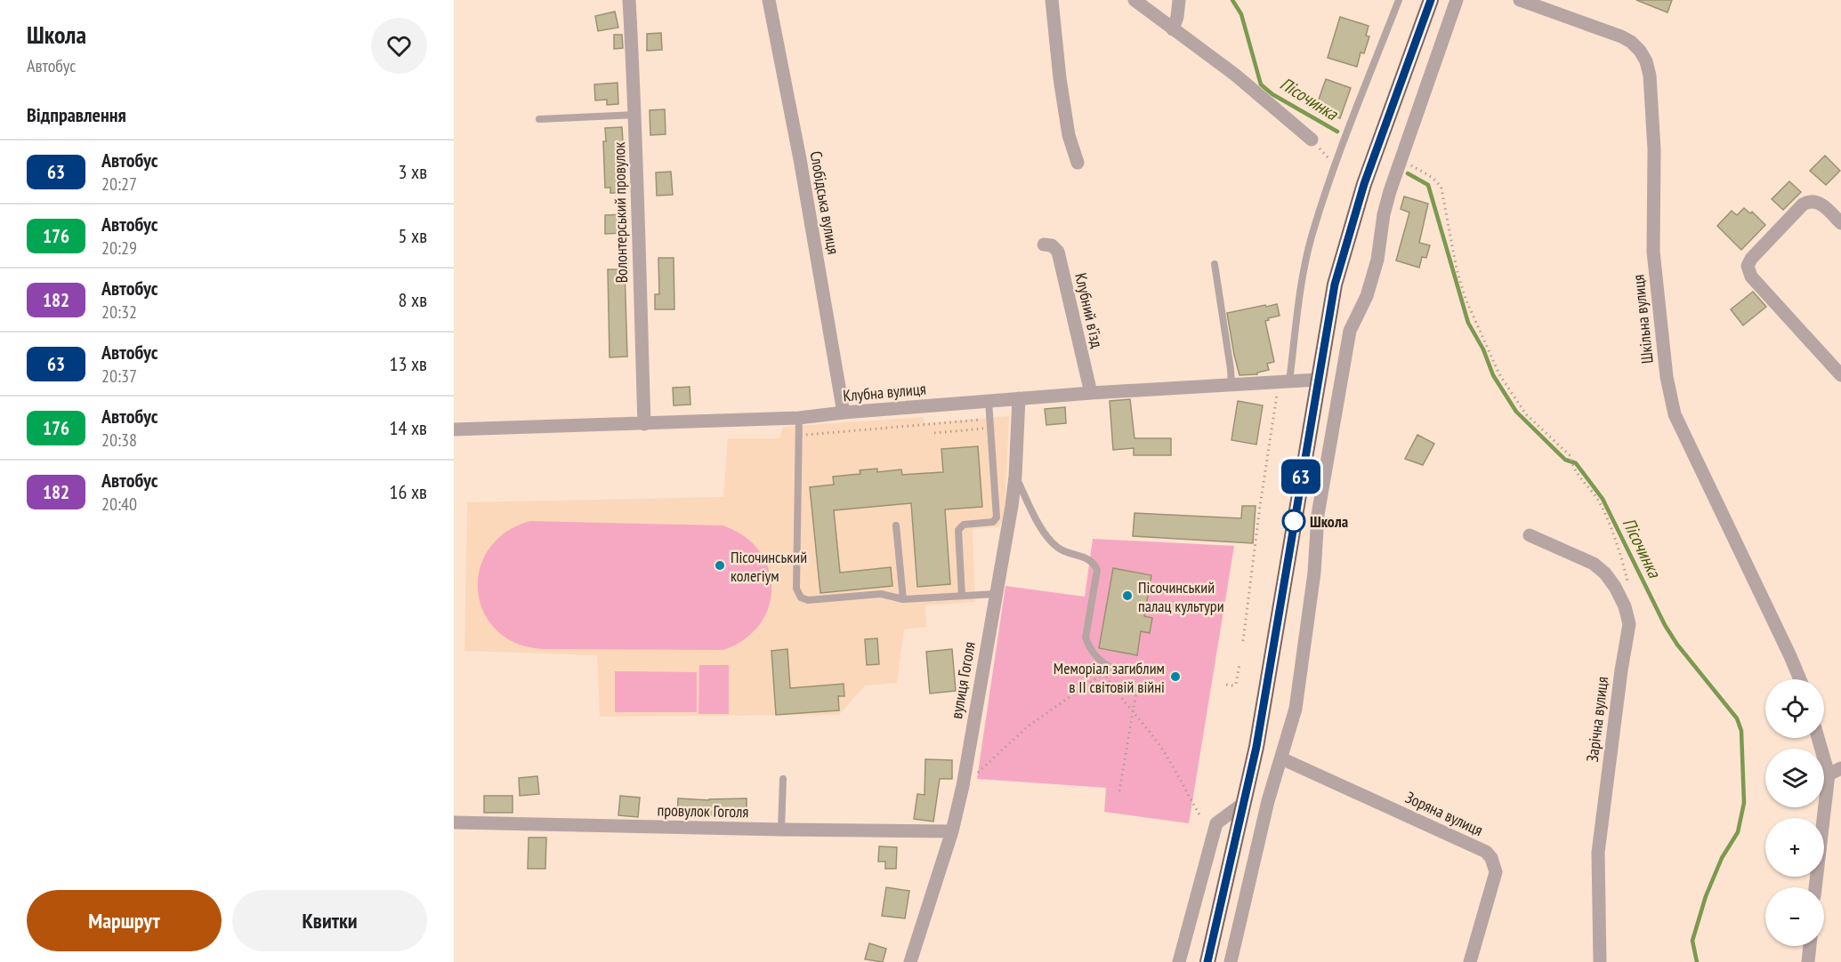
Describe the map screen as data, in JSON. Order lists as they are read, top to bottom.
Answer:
{
  "streets": {
    "street": [
      "Слобідська вулиця",
      "Волонтерський провулок",
      "Клубний в’їзд",
      "Шкільна вулиця",
      "Клубна вулиця",
      "вулиця Гоголя",
      "Зарічна вулиця",
      "провулок Гоголя",
      "Зоряна вулиця"
    ]
  },
  "crossings": [
    ["Слобідська вулиця", "Клубна вулиця"],
    ["Волонтерський провулок", "Клубна вулиця"],
    ["Клубний в’їзд", "Клубна вулиця"],
    ["Клубна вулиця", "вулиця Гоголя"],
    ["вулиця Гоголя", "провулок Гоголя"]
  ],
  "water": ["Пісочинка"],
  "places": [
    "Школа",
    "Пісочинський колегіум",
    "Пісочинський палац культури",
    "Меморіал загиблим в II світовій війні"
  ],
  "lines": ["bus line 63"],
  "page": {
    "heading": [
      ["Школа", "Автобус"],
      "Відправлення"
    ],
    "on_map": "63",
    "list": [
      {
        "mark": "63",
        "name": "Автобус",
        "note": "20:27",
        "value": "3 хв"
      },
      {
        "mark": "176",
        "name": "Автобус",
        "note": "20:29",
        "value": "5 хв"
      },
      {
        "mark": "182",
        "name": "Автобус",
        "note": "20:32",
        "value": "8 хв"
      },
      {
        "mark": "63",
        "name": "Автобус",
        "note": "20:37",
        "value": "13 хв"
      },
      {
        "mark": "176",
        "name": "Автобус",
        "note": "20:38",
        "value": "14 хв"
      },
      {
        "mark": "182",
        "name": "Автобус",
        "note": "20:40",
        "value": "16 хв"
      }
    ],
    "map_buttons": ["+", "−"],
    "buttons": ["Маршрут", "Квитки"]
  }
}
